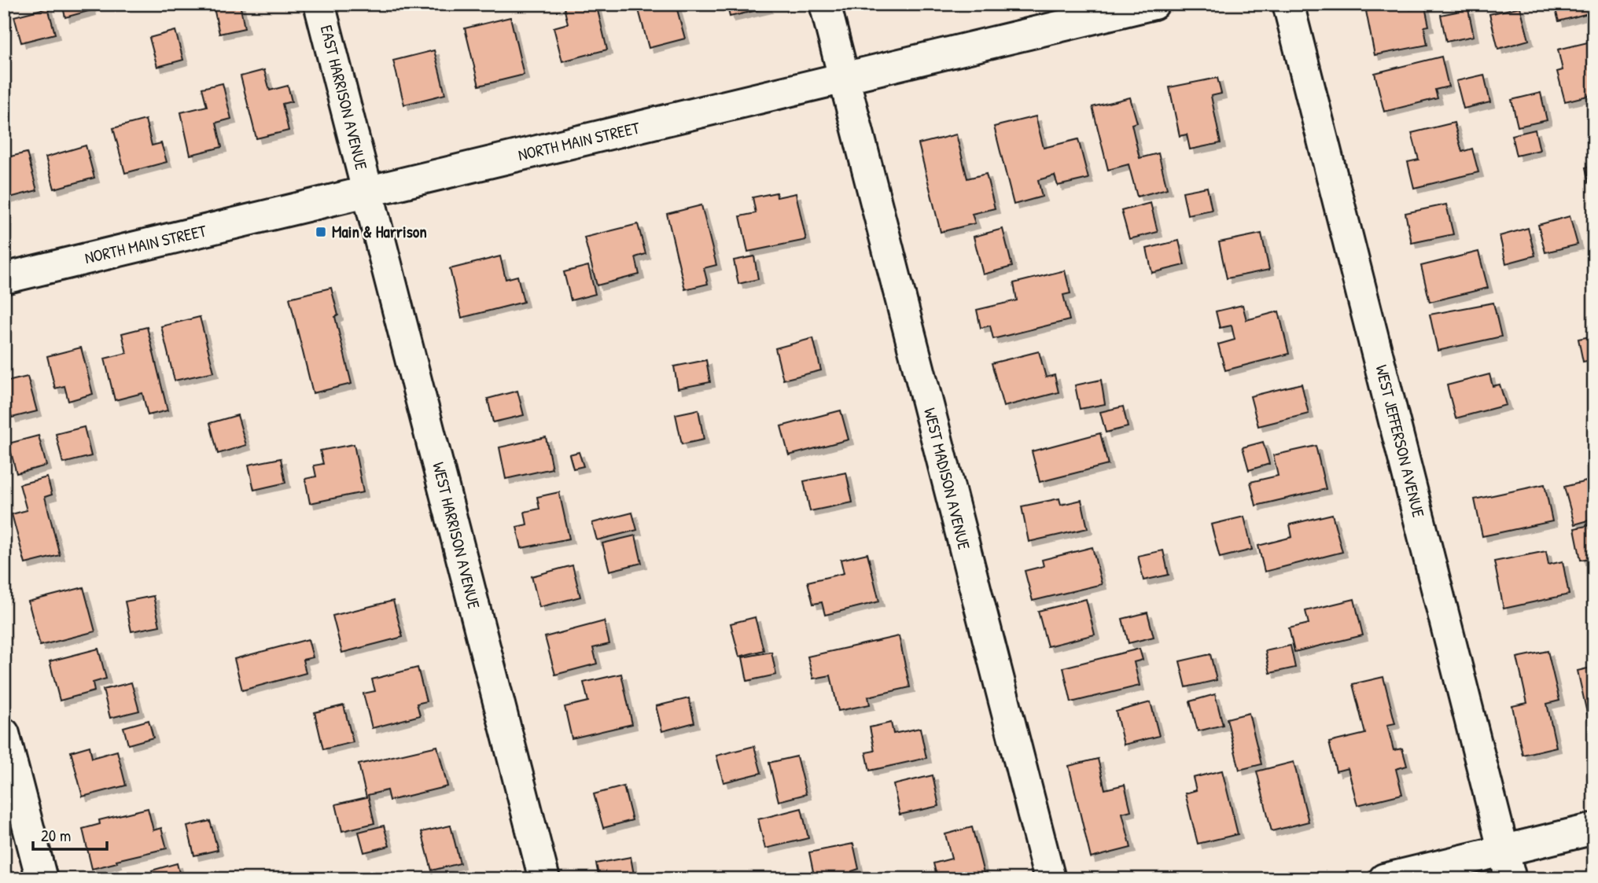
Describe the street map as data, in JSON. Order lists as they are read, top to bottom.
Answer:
{
  "streets": {
    "street": [
      "EAST HARRISON AVENUE",
      "NORTH MAIN STREET",
      "WEST JEFFERSON AVENUE",
      "WEST MADISON AVENUE",
      "WEST HARRISON AVENUE"
    ]
  },
  "crossings": [
    ["EAST HARRISON AVENUE", "NORTH MAIN STREET"],
    ["EAST HARRISON AVENUE", "WEST HARRISON AVENUE"],
    ["NORTH MAIN STREET", "WEST MADISON AVENUE"],
    ["NORTH MAIN STREET", "WEST HARRISON AVENUE"]
  ],
  "places": {
    "transit": ["Main & Harrison"]
  },
  "scale_bar": "20 m"
}
